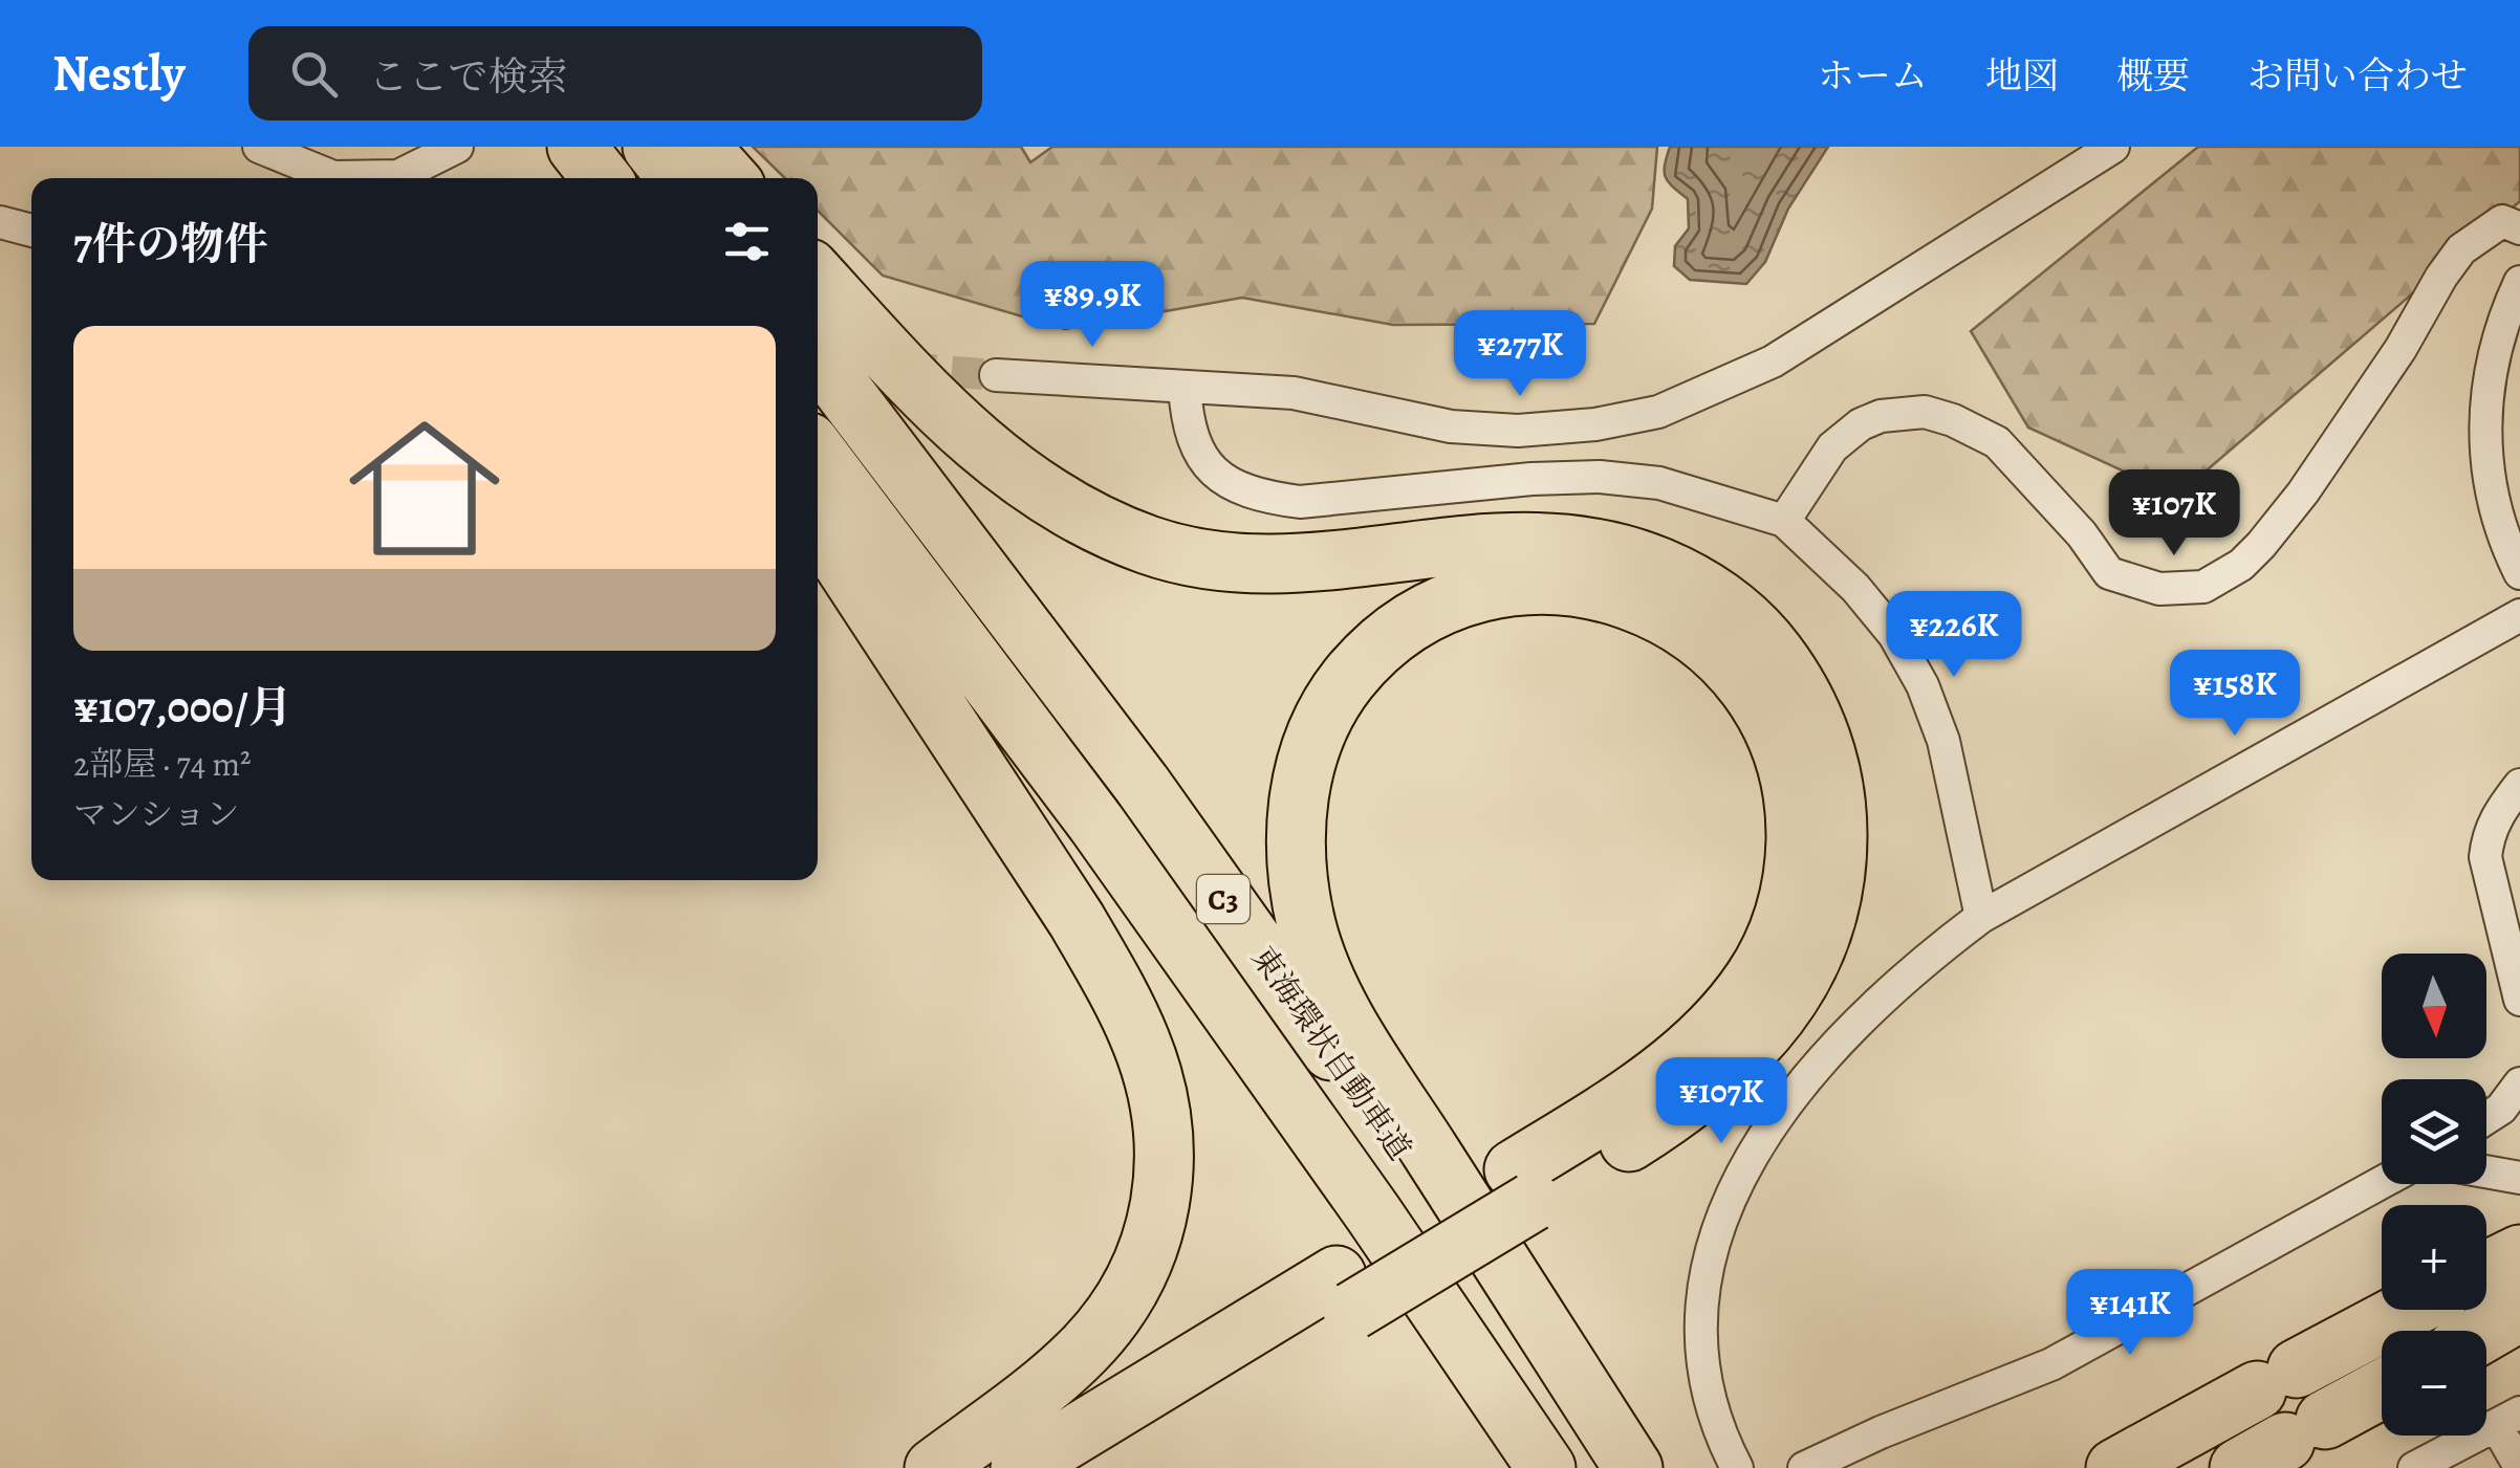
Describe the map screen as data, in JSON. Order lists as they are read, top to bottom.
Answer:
{
  "streets": {
    "highway": ["C3", "東海環状自動車道"]
  },
  "north": "bottom",
  "page": {
    "header": "Nestly",
    "search": "ここで検索",
    "nav": [
      "ホーム",
      "地図",
      "概要",
      "お問い合わせ"
    ],
    "heading": "7件の物件",
    "price": [
      "¥89.9K",
      "¥277K",
      "¥107K",
      "¥226K",
      "¥158K",
      "¥107K",
      "¥141K"
    ],
    "list": [
      {
        "name": "¥107,000/月",
        "note": "2部屋 · 74 m² · マンション"
      }
    ],
    "map_buttons": ["+", "−"]
  }
}
